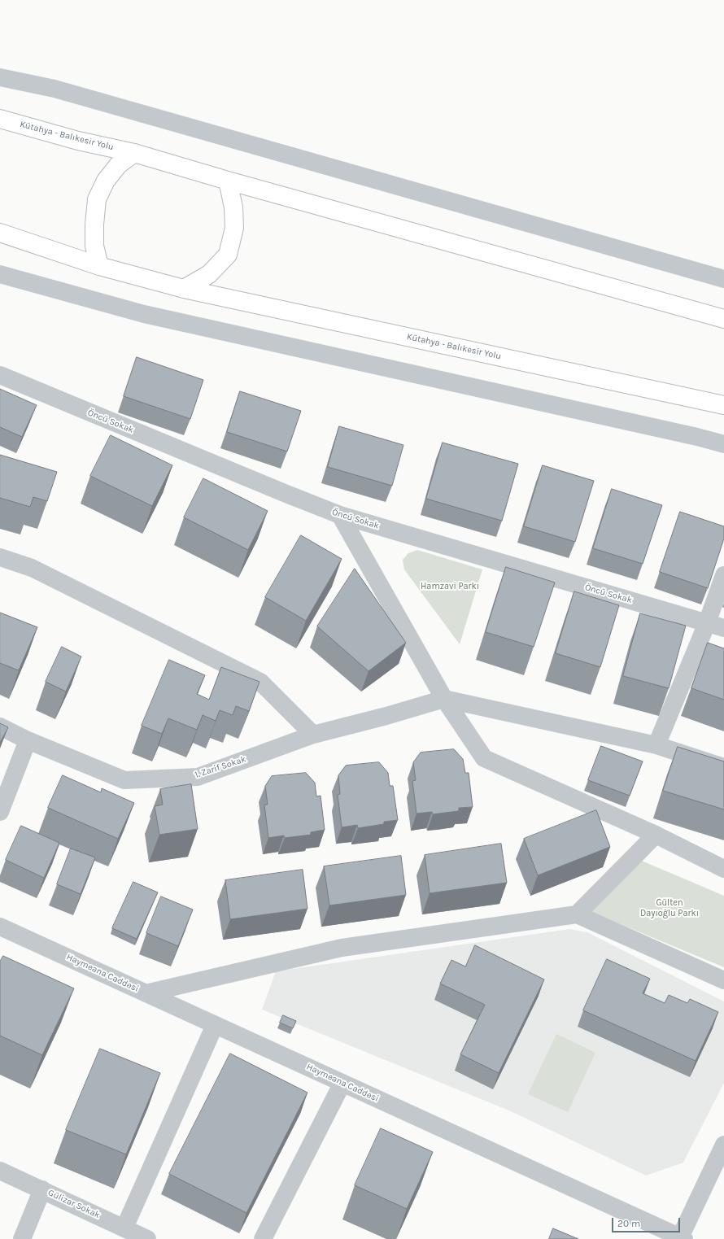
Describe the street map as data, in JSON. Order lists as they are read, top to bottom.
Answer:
{
  "streets": {
    "highway": ["Kütahya - Balıkesir Yolu"],
    "street": [
      "Öncü Sokak",
      "1. Zarif Sokak",
      "Haymeana Caddesi",
      "Gülizar Sokak"
    ]
  },
  "parks": ["Hamzavi Parkı", "Gülten Dayıoğlu Parkı"],
  "scale_bar": "20 m"
}
